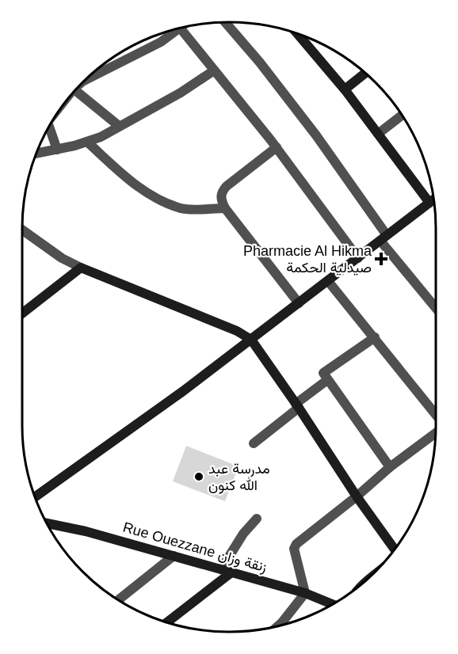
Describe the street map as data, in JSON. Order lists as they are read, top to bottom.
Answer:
{
  "streets": {
    "street": ["Rue Ouezzane زنقة وزان"]
  },
  "places": {
    "health": ["Pharmacie Al Hikma صيدلية الحكمة"],
    "other": ["مدرسة عبد الله كنون"]
  }
}
